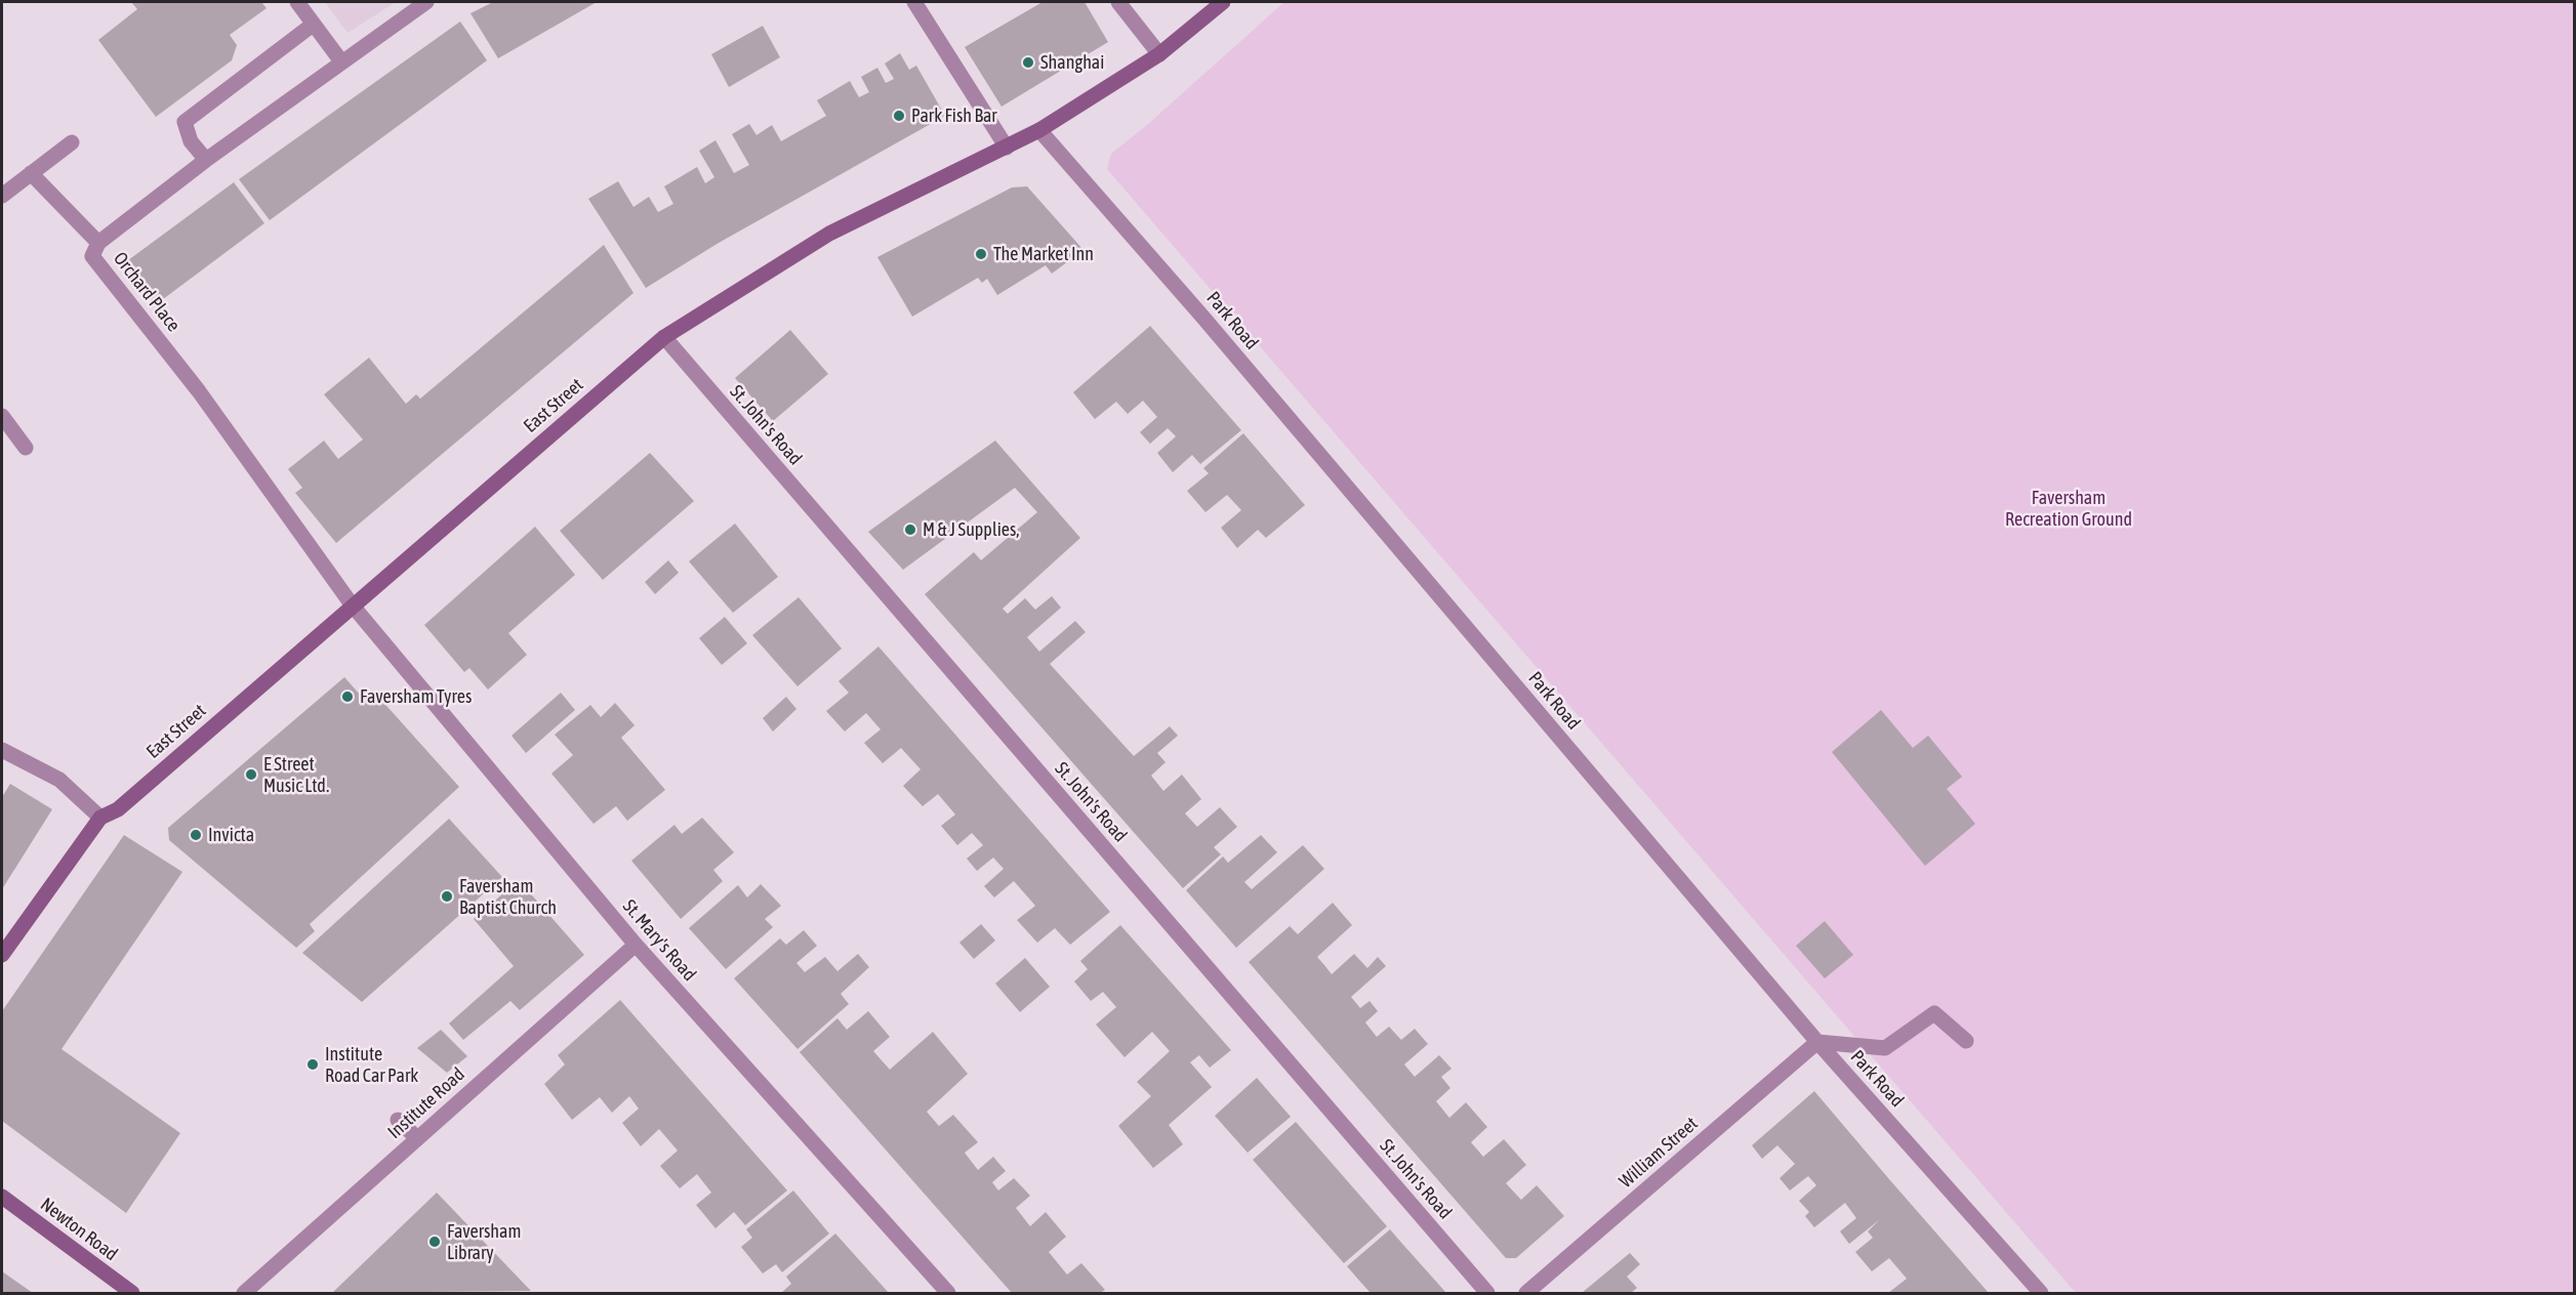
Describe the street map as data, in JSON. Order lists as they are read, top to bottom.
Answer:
{
  "streets": {
    "main road": ["East Street", "Newton Road"],
    "street": [
      "Orchard Place",
      "Park Road",
      "St. John's Road",
      "St. Mary's Road",
      "Institute Road",
      "William Street"
    ]
  },
  "crossings": [
    ["Orchard Place", "East Street"],
    ["Orchard Place", "St. Mary's Road"],
    ["Park Road", "East Street"],
    ["Park Road", "William Street"],
    ["East Street", "St. John's Road"],
    ["East Street", "St. Mary's Road"],
    ["St. Mary's Road", "Institute Road"]
  ],
  "parks": ["Faversham Recreation Ground"],
  "places": [
    "Shanghai",
    "Park Fish Bar",
    "The Market Inn",
    "M & J Supplies,",
    "Faversham Tyres",
    "E Street Music Ltd.",
    "Invicta",
    "Faversham Baptist Church",
    "Institute Road Car Park",
    "Faversham Library"
  ]
}
